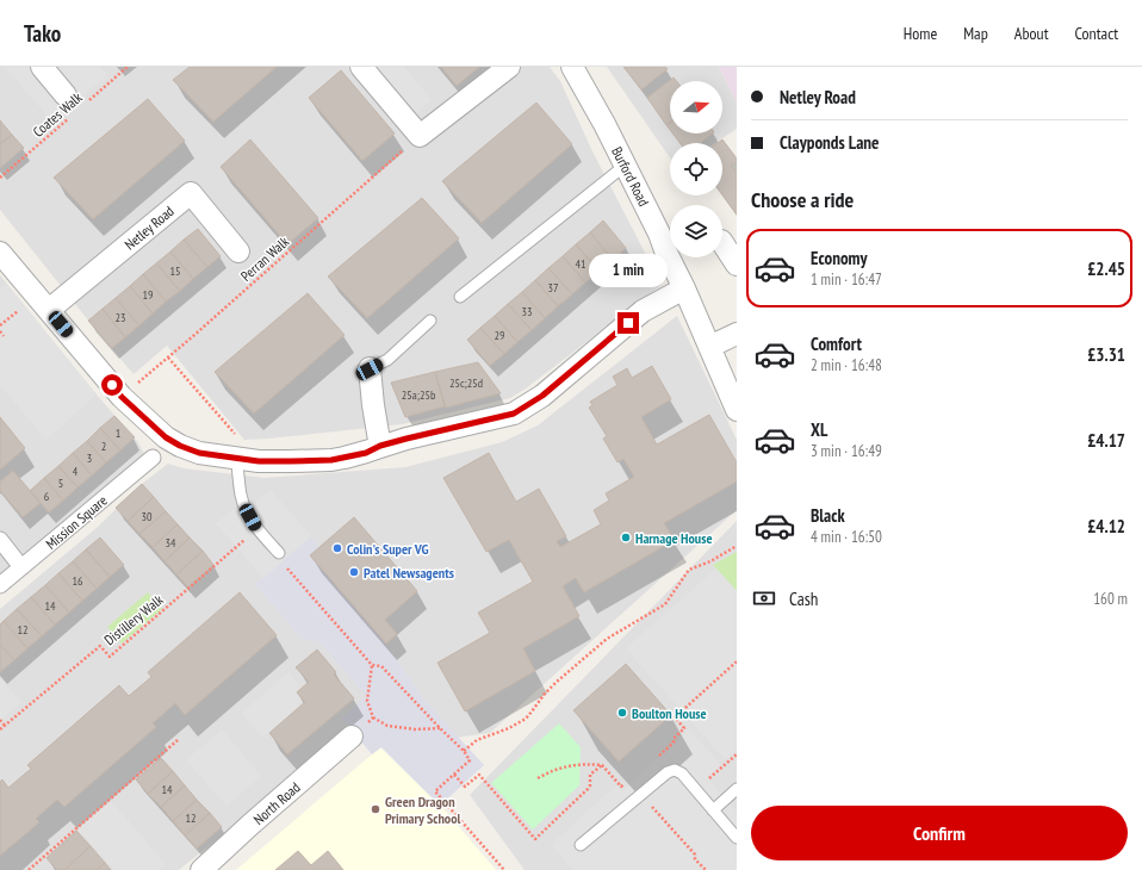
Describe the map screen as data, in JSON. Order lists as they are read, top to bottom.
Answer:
{
  "streets": {
    "street": [
      "Burford Road",
      "Netley Road",
      "Mission Square",
      "North Road"
    ],
    "path": ["Coates Walk", "Perran Walk", "Distillery Walk"]
  },
  "places": [
    "Harnage House",
    "Colin's Super VG",
    "Patel Newsagents",
    "Boulton House",
    "Green Dragon Primary School"
  ],
  "house_numbers": [
    "41",
    "15",
    "37",
    "19",
    "33",
    "23",
    "29",
    "25c;25d",
    "25a;25b",
    "1",
    "2",
    "3",
    "4",
    "5",
    "6",
    "30",
    "34",
    "16",
    "14",
    "12",
    "14",
    "12"
  ],
  "north": "right",
  "page": {
    "header": "Tako",
    "nav": [
      "Home",
      "Map",
      "About",
      "Contact"
    ],
    "banner": ["Netley Road", "Clayponds Lane"],
    "heading": "Choose a ride",
    "list": [
      {
        "name": "Economy",
        "note": "1 min · 16:47",
        "value": "£2.45"
      },
      {
        "name": "Comfort",
        "note": "2 min · 16:48",
        "value": "£3.31"
      },
      {
        "name": "XL",
        "note": "3 min · 16:49",
        "value": "£4.17"
      },
      {
        "name": "Black",
        "note": "4 min · 16:50",
        "value": "£4.12"
      }
    ],
    "bubble": "1 min",
    "pay": ["Cash", "160 m"],
    "buttons": "Confirm"
  }
}
